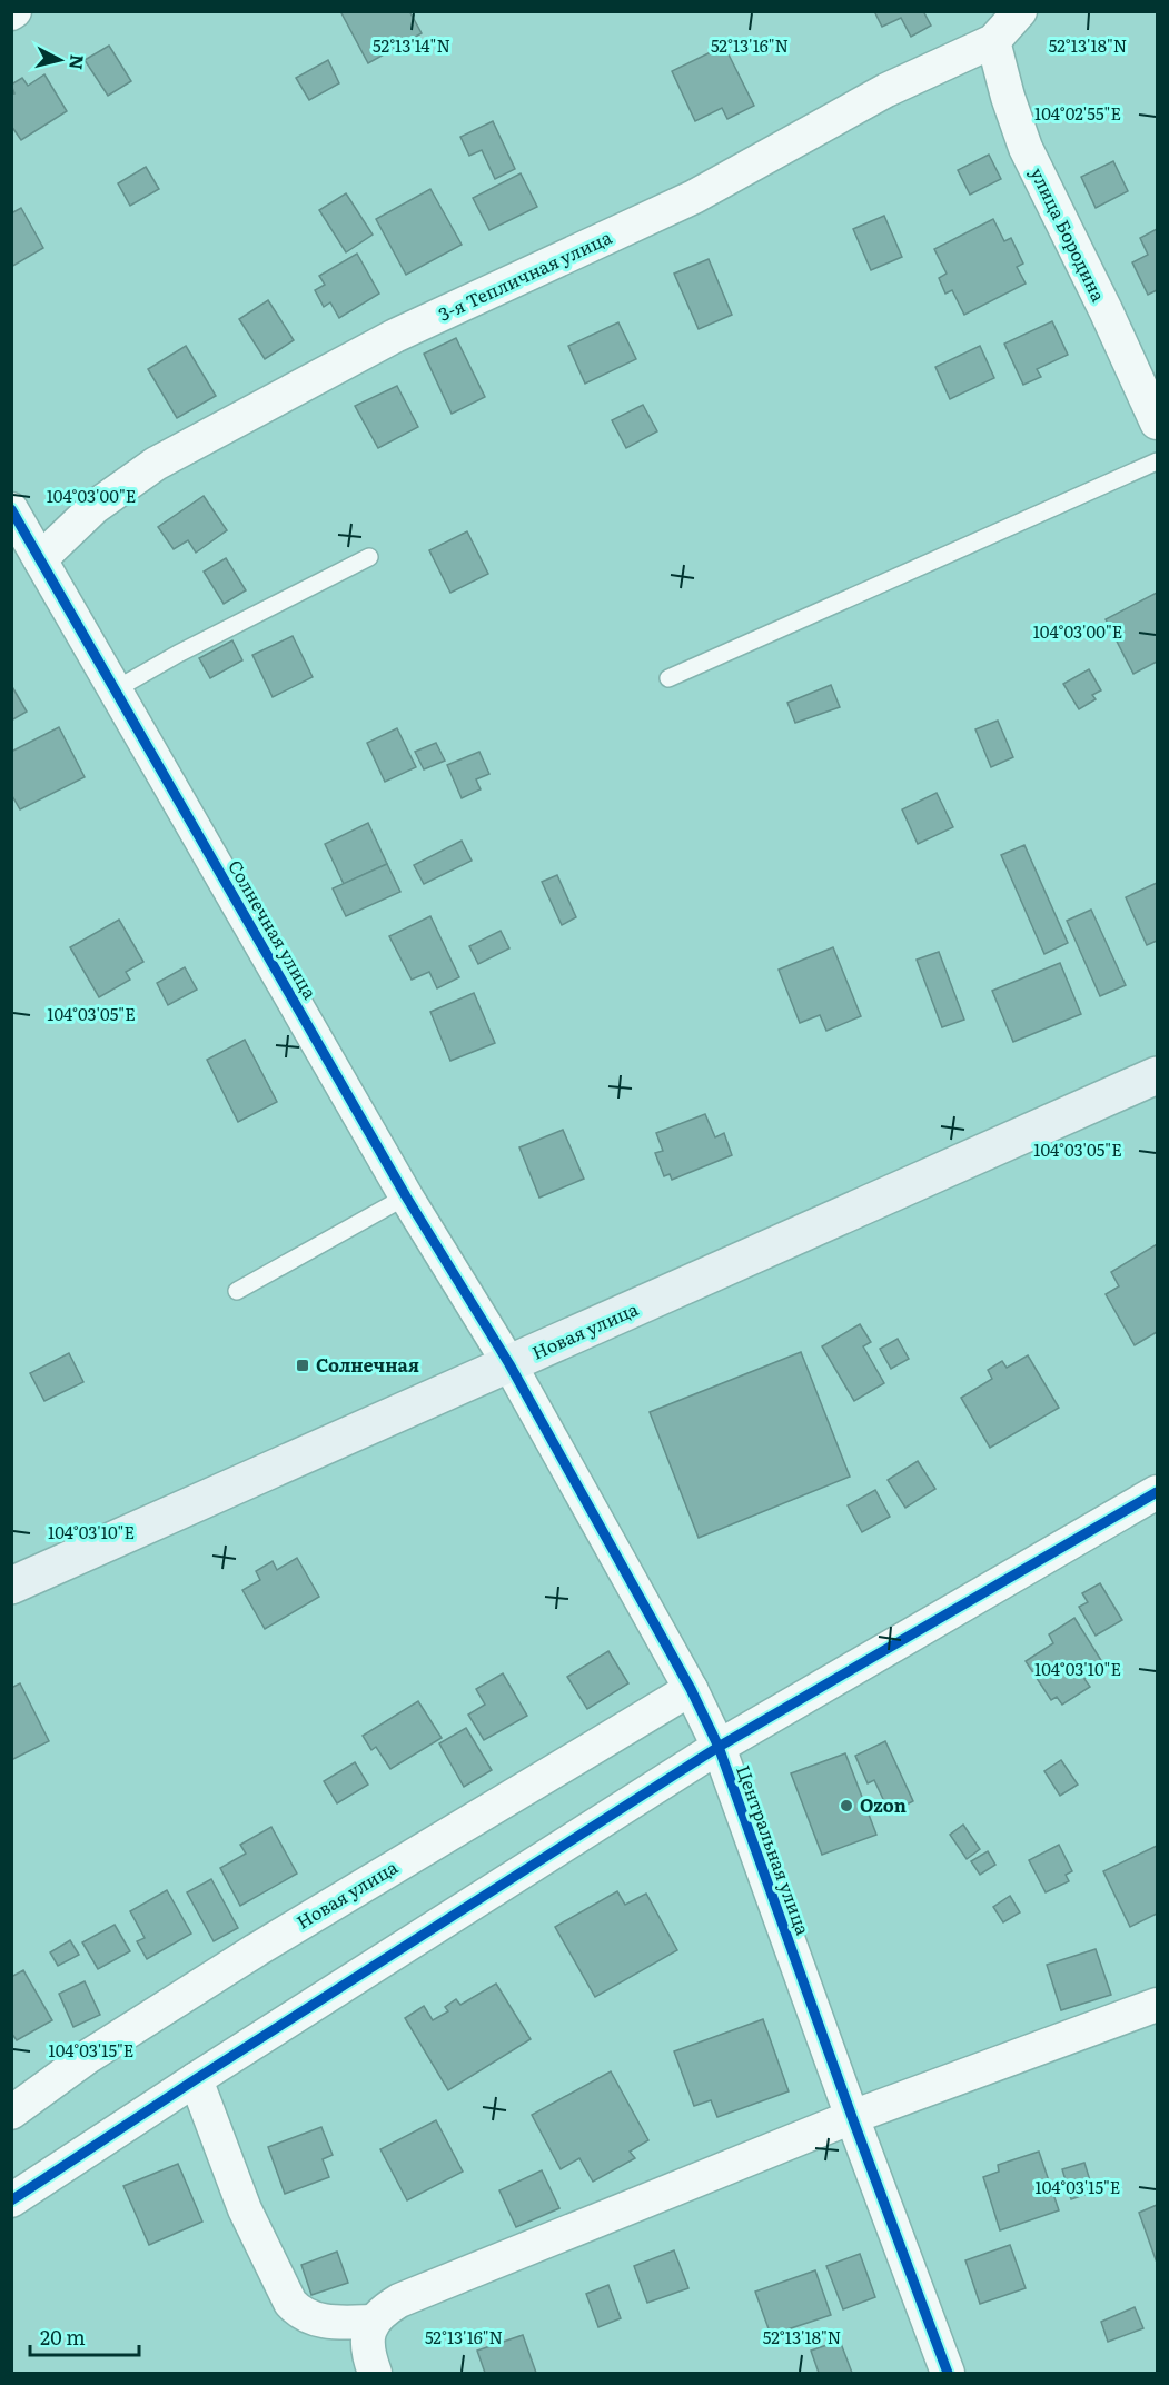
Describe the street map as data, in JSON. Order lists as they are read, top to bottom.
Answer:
{
  "streets": {
    "main road": ["Новая улица"],
    "street": [
      "улица Бородина",
      "3-я Тепличная улица",
      "Солнечная улица",
      "Центральная улица"
    ]
  },
  "crossings": [
    ["улица Бородина", "3-я Тепличная улица"],
    ["3-я Тепличная улица", "Солнечная улица"],
    ["Солнечная улица", "Новая улица"],
    ["Солнечная улица", "Центральная улица"],
    ["Новая улица", "Центральная улица"]
  ],
  "places": {
    "transit": ["Солнечная"],
    "other": ["Ozon"]
  },
  "scale_bar": "20 m",
  "north": "right",
  "coordinates": [
    "52°13'14\"N",
    "52°13'16\"N",
    "52°13'18\"N",
    "104°02'55\"E",
    "104°03'00\"E",
    "104°03'05\"E",
    "104°03'10\"E",
    "104°03'15\"E"
  ]
}
